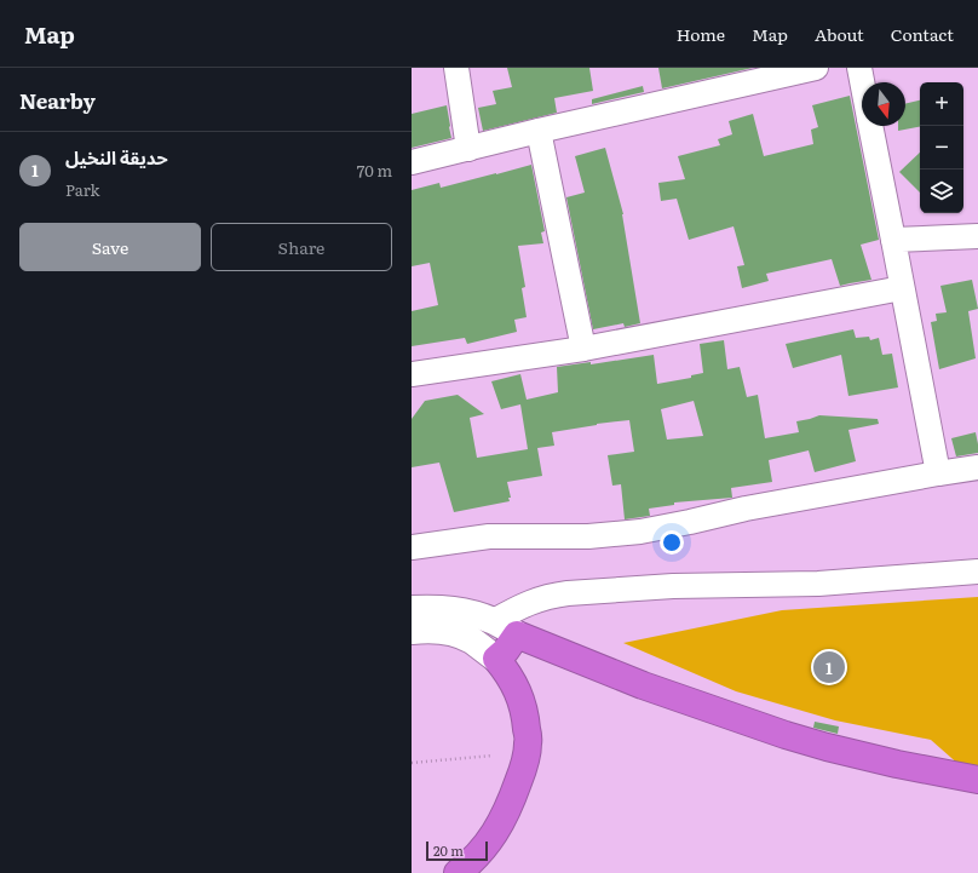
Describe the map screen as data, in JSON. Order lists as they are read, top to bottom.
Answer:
{
  "scale_bar": "20 m",
  "north": "bottom",
  "page": {
    "header": "Map",
    "nav": [
      "Home",
      "Map",
      "About",
      "Contact"
    ],
    "heading": "Nearby",
    "map_buttons": ["+", "−"],
    "list": [
      {
        "mark": "1",
        "name": "حديقة النخيل",
        "note": "Park",
        "value": "70 m"
      }
    ],
    "buttons": ["Save", "Share"],
    "pins": "1",
    "scale": "20 m"
  }
}
